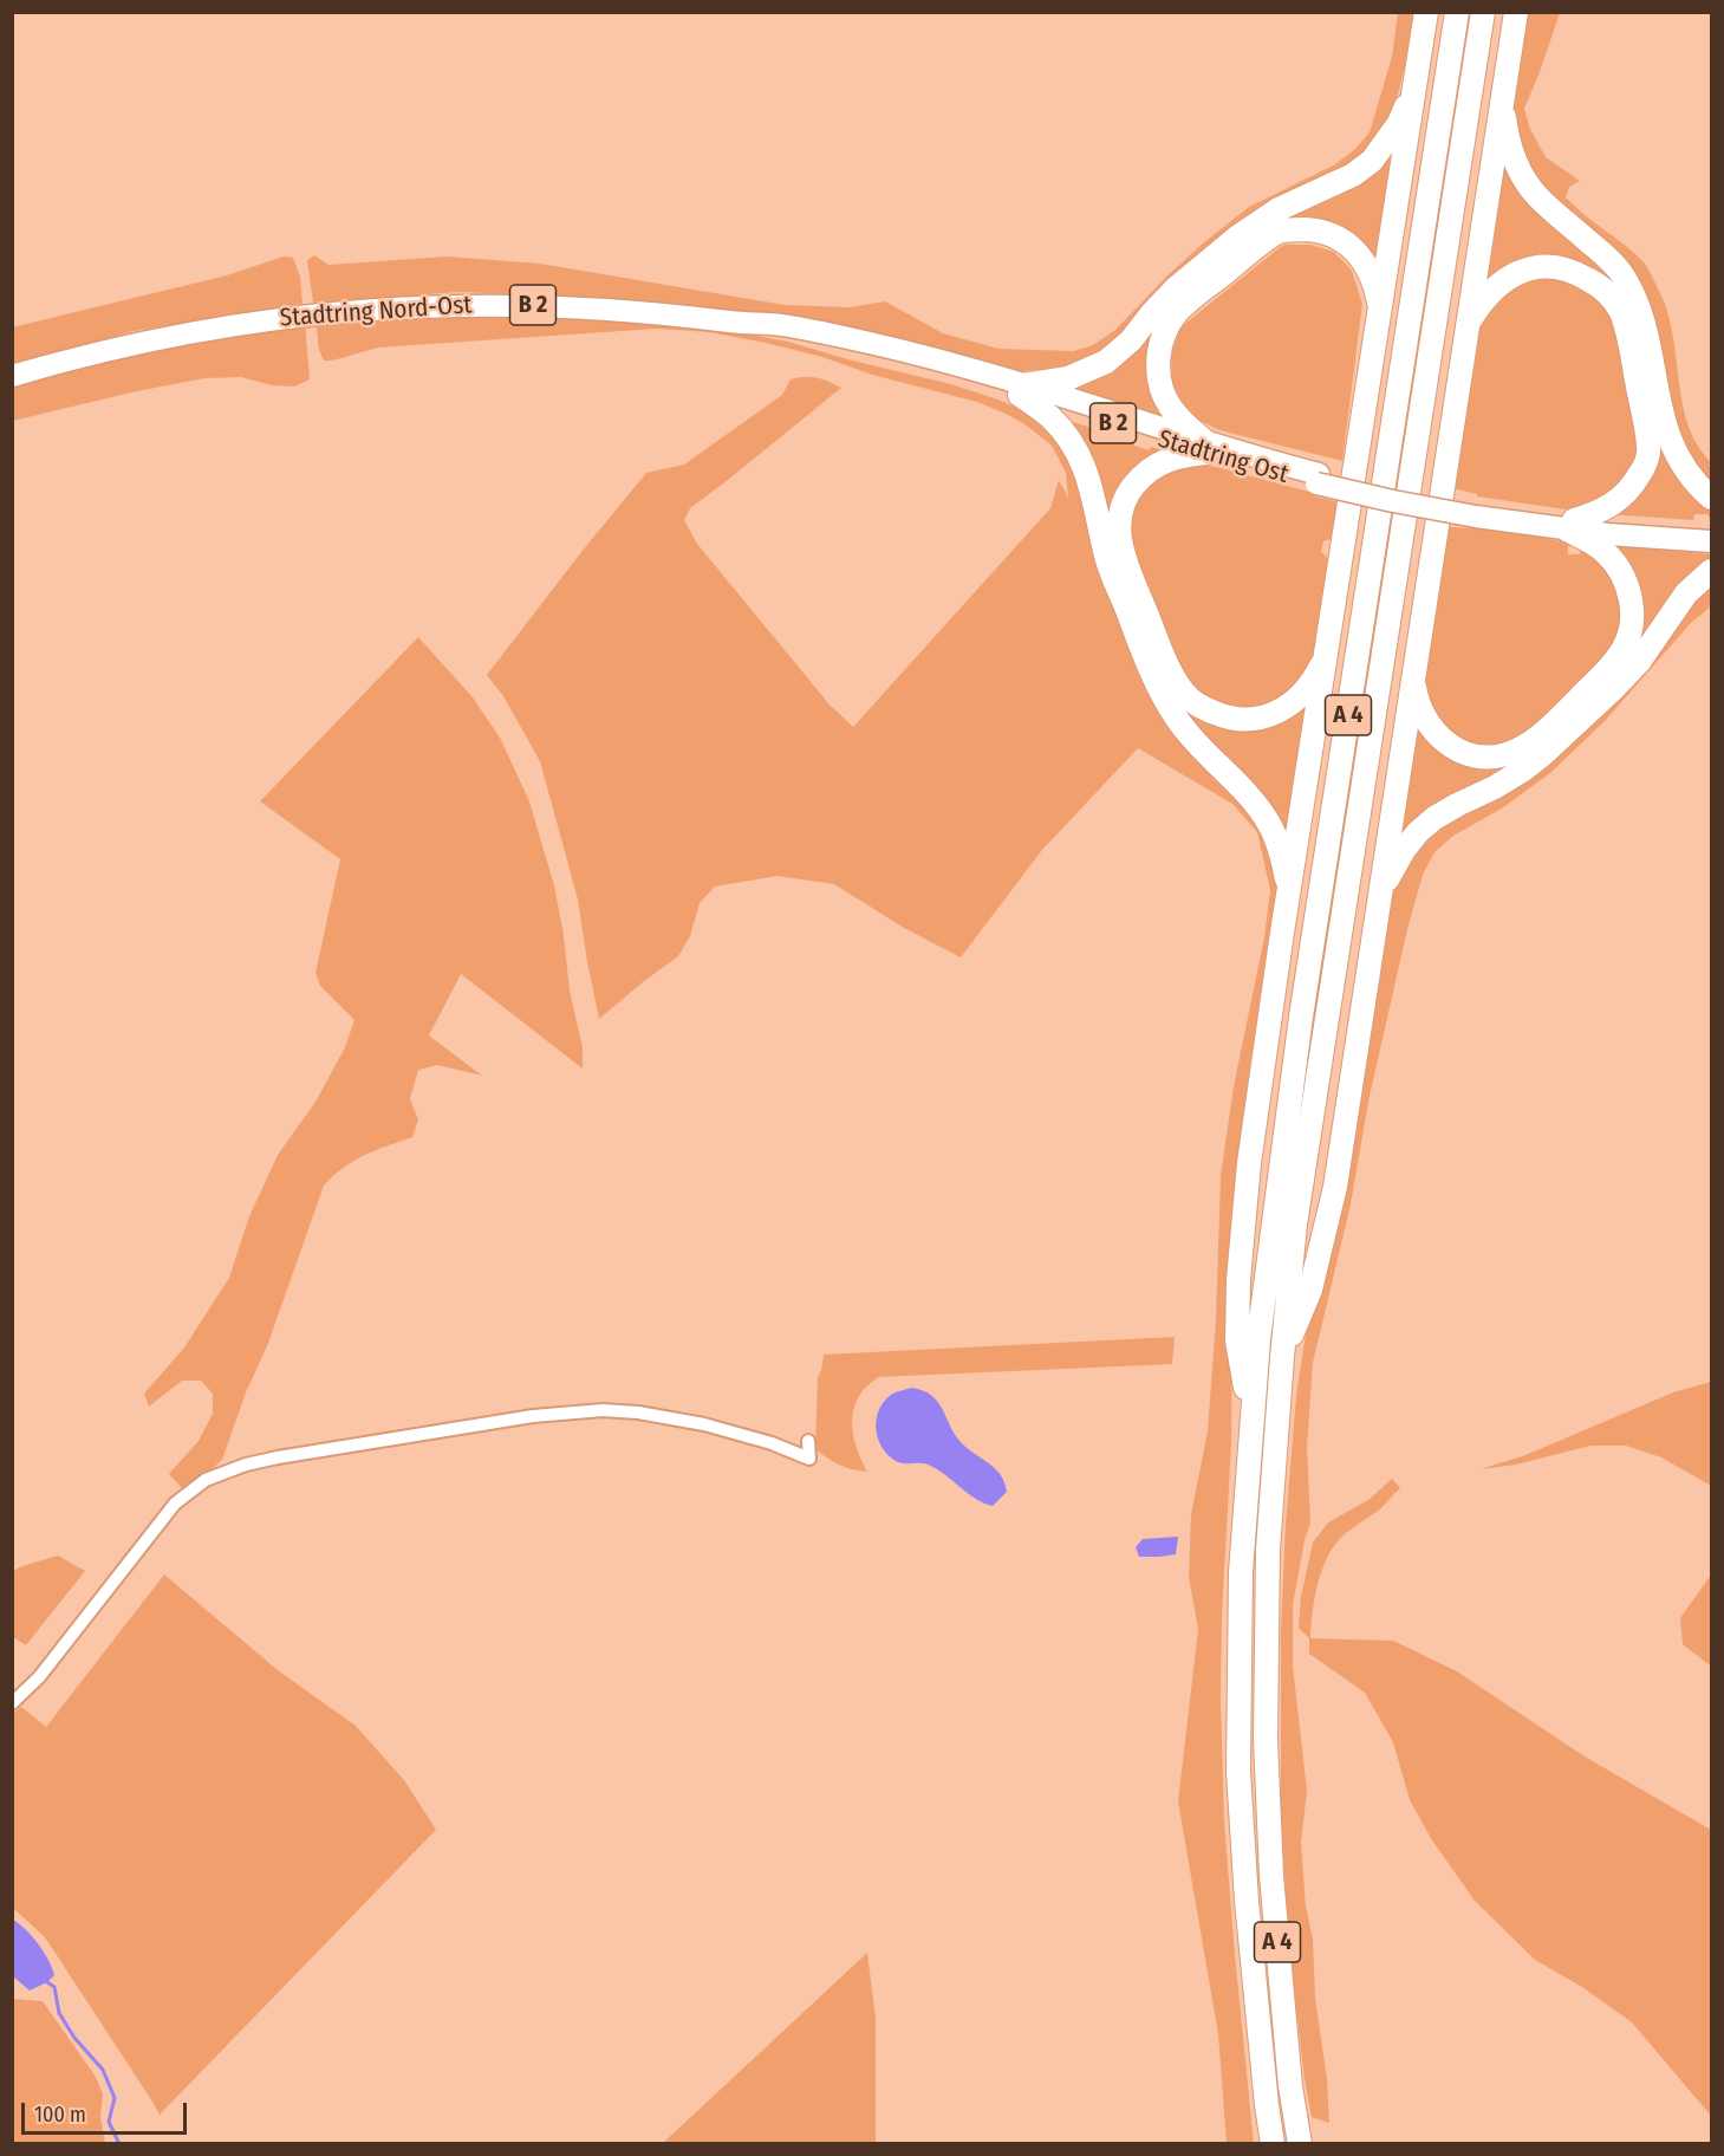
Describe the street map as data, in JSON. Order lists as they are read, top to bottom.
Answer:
{
  "streets": {
    "highway": [
      "B 2",
      "Stadtring Nord-Ost",
      "Stadtring Ost",
      "A 4"
    ]
  },
  "crossings": [
    ["B 2", "Stadtring Nord-Ost"],
    ["B 2", "Stadtring Ost"]
  ],
  "scale_bar": "100 m"
}
